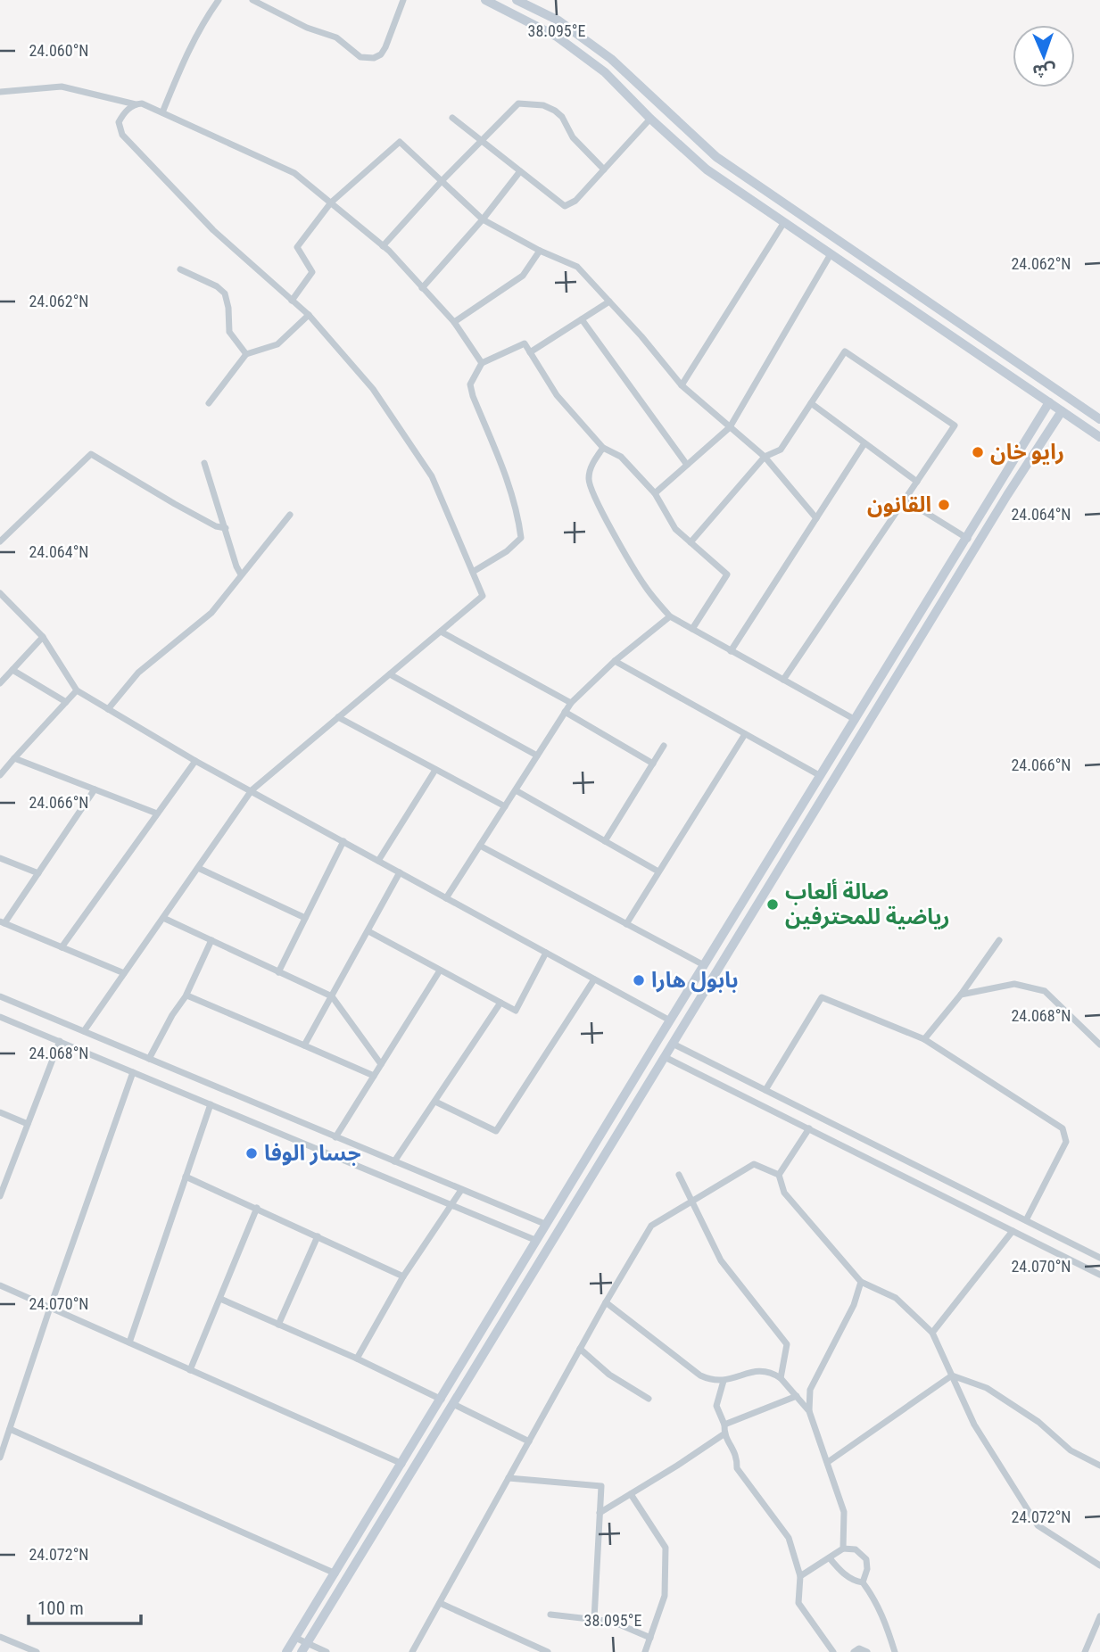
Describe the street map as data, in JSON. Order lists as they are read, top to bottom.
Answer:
{
  "places": [
    "رايو خان",
    "القانون",
    "صالة ألعاب رياضية للمحترفين",
    "بابول هارا",
    "جسار الوفا"
  ],
  "scale_bar": "100 m",
  "north": "bottom",
  "coordinates": [
    "38.095°E",
    "24.060°N",
    "24.062°N",
    "24.064°N",
    "24.066°N",
    "24.068°N",
    "24.070°N",
    "24.072°N"
  ]
}
